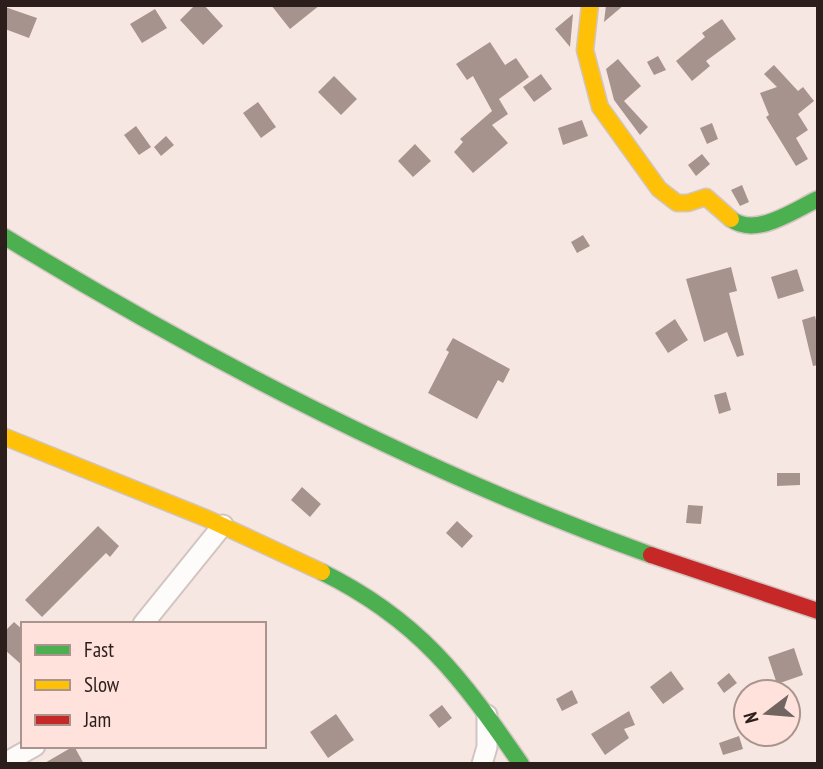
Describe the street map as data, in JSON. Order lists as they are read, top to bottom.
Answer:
{
  "legend": ["Fast", "Slow", "Jam"],
  "north": "left"
}
